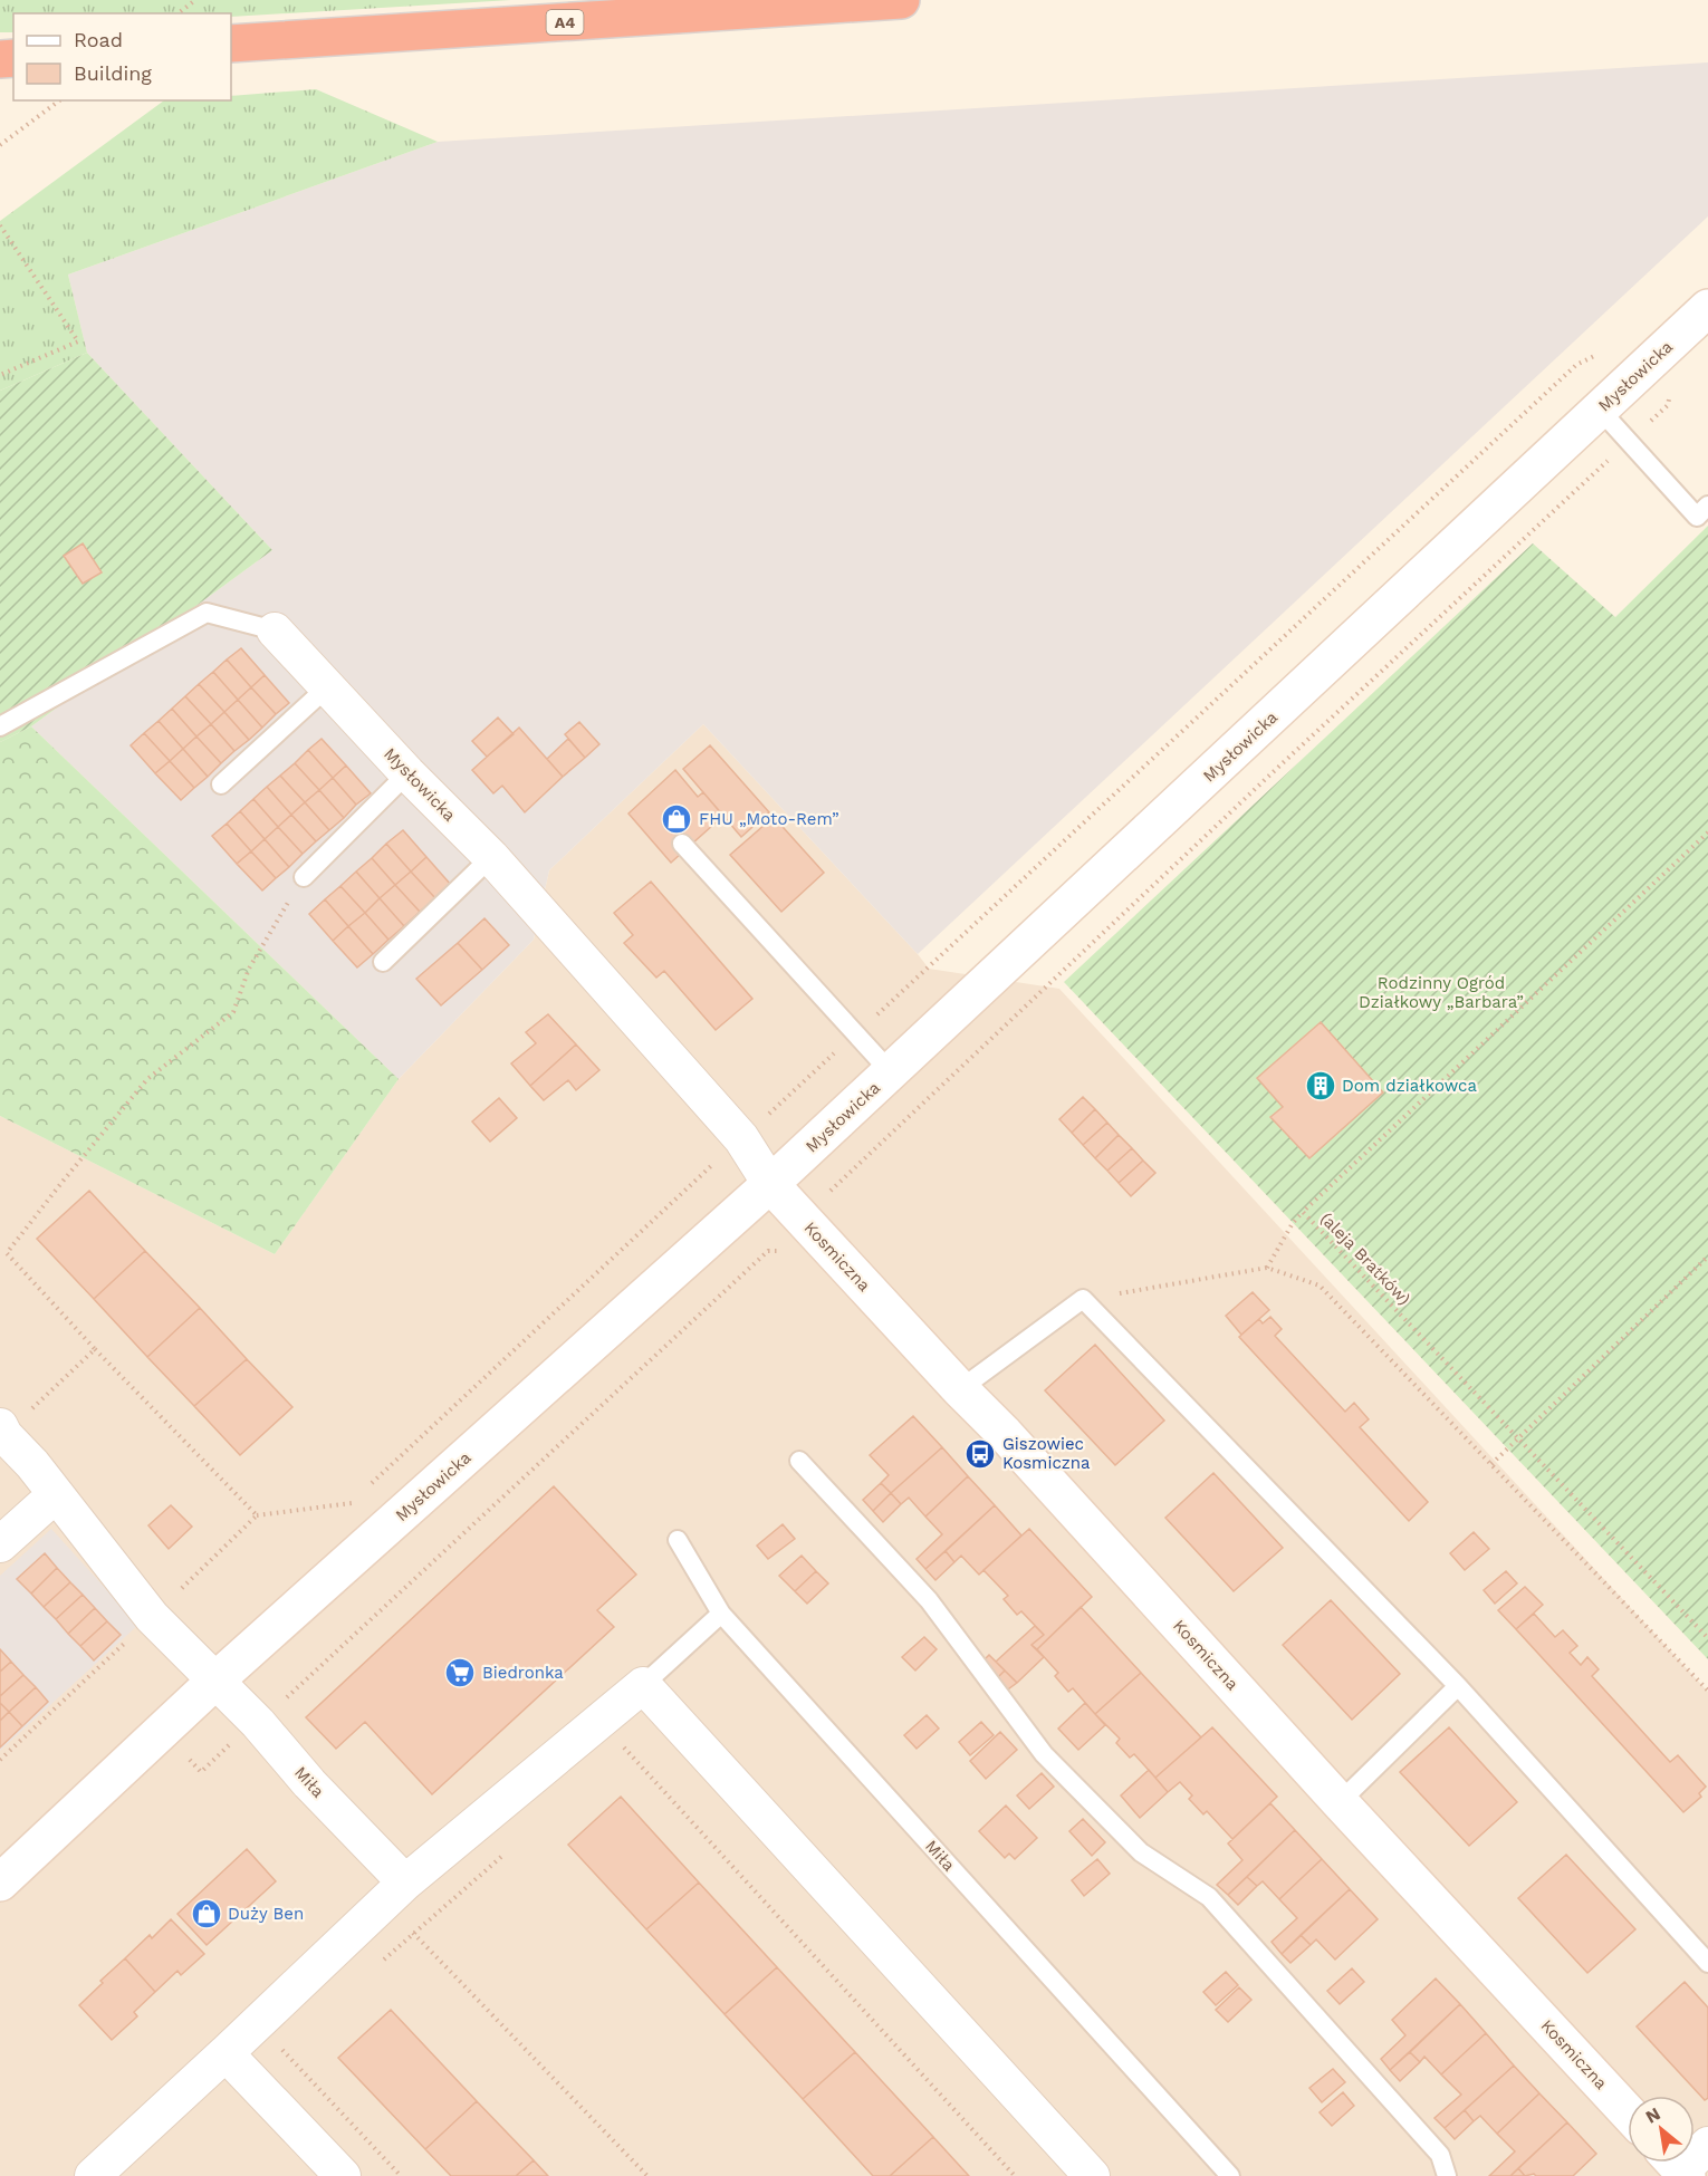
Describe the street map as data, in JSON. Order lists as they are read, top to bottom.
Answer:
{
  "streets": {
    "highway": ["A4"],
    "street": ["Mysłowicka", "Kosmiczna", "Miła"],
    "path": ["(aleja Bratków)"]
  },
  "crossings": [
    ["Mysłowicka", "Kosmiczna"],
    ["Mysłowicka", "Miła"]
  ],
  "parks": ["Rodzinny Ogród Działkowy „Barbara”"],
  "places": {
    "shop": ["FHU „Moto-Rem”", "Duży Ben"],
    "building": ["Dom działkowca"],
    "bus stop": ["Giszowiec Kosmiczna"],
    "supermarket": ["Biedronka"]
  },
  "legend": ["Road", "Building"],
  "north": "top left"
}
